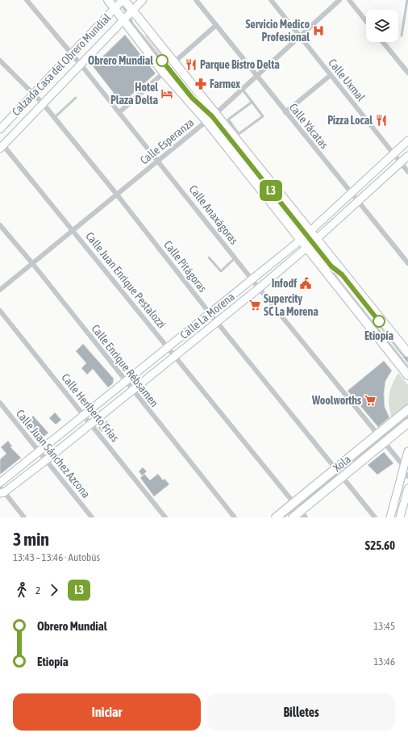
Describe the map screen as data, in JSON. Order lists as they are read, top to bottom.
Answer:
{
  "streets": {
    "main road": ["Xola"],
    "street": [
      "Calzada Casa del Obrero Mundial",
      "Calle Uxmal",
      "Calle Yácatas",
      "Calle Esperanza",
      "Calle Anaxágoras",
      "Calle Pitágoras",
      "Calle Juan Enrique Pestalozzi",
      "Calle La Morena",
      "Calle Enrique Rébsamen",
      "Calle Heriberto Frías",
      "Calle Juan Sánchez Azcona"
    ]
  },
  "crossings": [
    ["Calzada Casa del Obrero Mundial", "Calle Anaxágoras"],
    ["Calzada Casa del Obrero Mundial", "Calle Pitágoras"],
    ["Calzada Casa del Obrero Mundial", "Calle Juan Enrique Pestalozzi"],
    ["Calle Uxmal", "Calle Esperanza"],
    ["Calle Uxmal", "Calle La Morena"],
    ["Calle Yácatas", "Calle Esperanza"],
    ["Calle Yácatas", "Calle La Morena"],
    ["Calle Esperanza", "Calle Anaxágoras"],
    ["Calle Esperanza", "Calle Pitágoras"],
    ["Calle Esperanza", "Calle Juan Enrique Pestalozzi"],
    ["Calle Esperanza", "Calle Enrique Rébsamen"],
    ["Calle Anaxágoras", "Calle La Morena"],
    ["Calle Anaxágoras", "Xola"],
    ["Calle Pitágoras", "Calle La Morena"],
    ["Calle Pitágoras", "Xola"],
    ["Calle Juan Enrique Pestalozzi", "Calle La Morena"],
    ["Calle Juan Enrique Pestalozzi", "Xola"],
    ["Calle La Morena", "Calle Enrique Rébsamen"],
    ["Calle La Morena", "Calle Heriberto Frías"],
    ["Calle La Morena", "Calle Juan Sánchez Azcona"]
  ],
  "places": {
    "hospital": ["Servicio Medico Profesional"],
    "other": ["Obrero Mundial", "Etiopía"],
    "restaurant": ["Parque Bistro Delta", "Pizza Local"],
    "pharmacy": ["Farmex"],
    "hotel": ["Hotel Plaza Delta"],
    "public building": ["Infodf"],
    "supermarket": ["Supercity SC La Morena", "Woolworths"]
  },
  "lines": ["bus line L3"],
  "page": {
    "on_map": "L3",
    "heading": ["3 min", "13:43 – 13:46 · Autobús", "$25.60"],
    "legs": ["2", "L3"],
    "list": [
      {
        "name": "Obrero Mundial",
        "value": "13:45"
      },
      {
        "name": "Etiopía",
        "value": "13:46"
      }
    ],
    "buttons": ["Iniciar", "Billetes"]
  }
}
